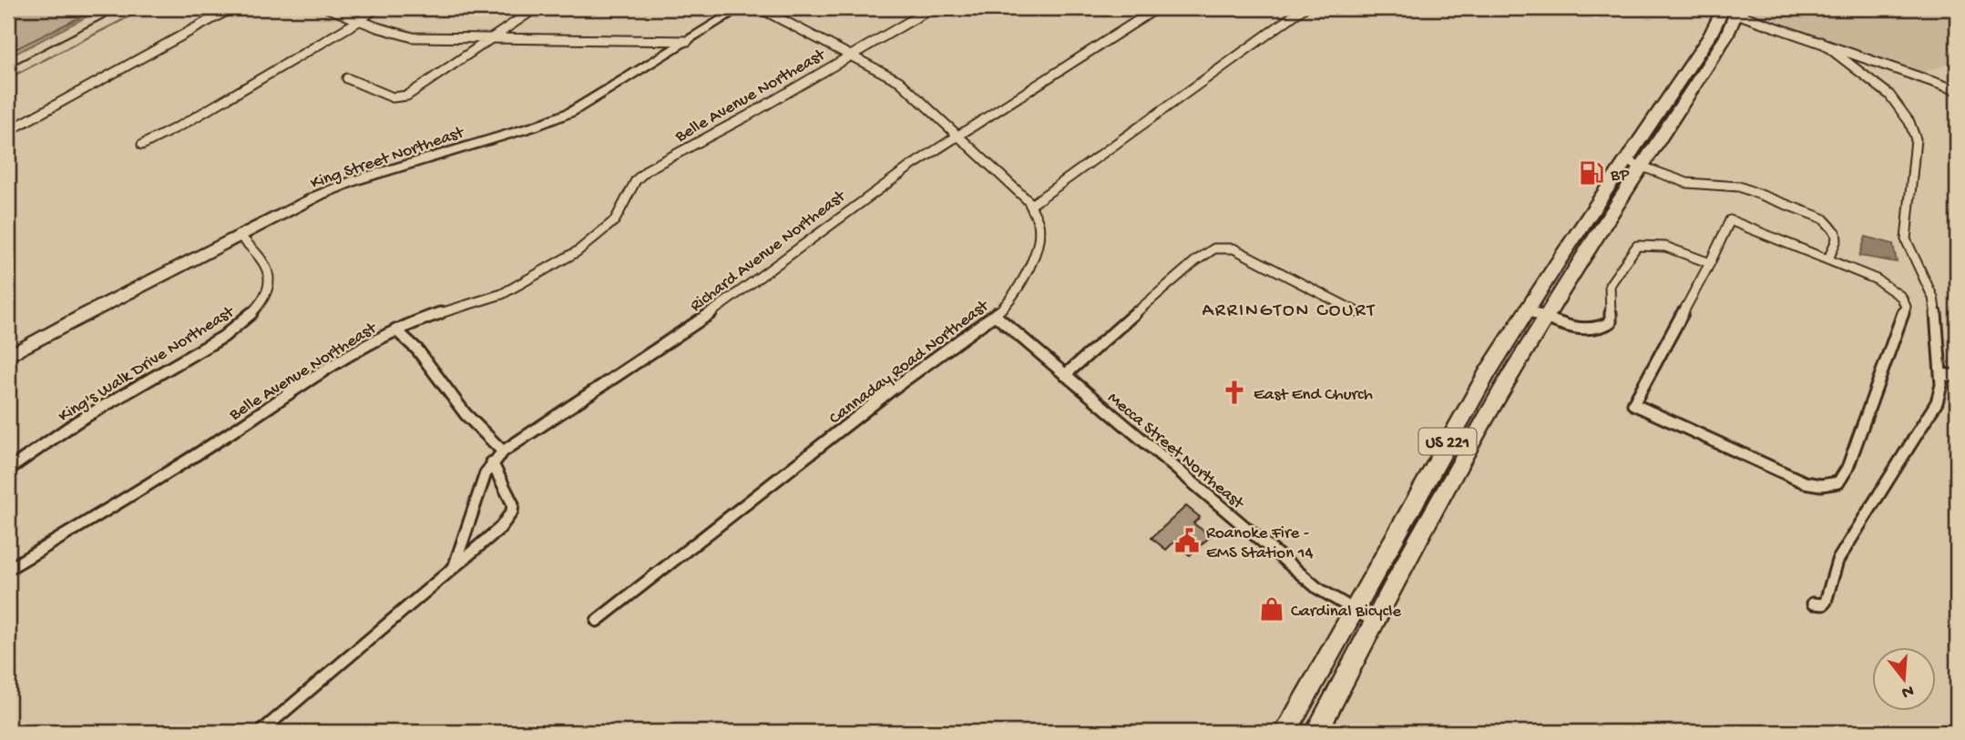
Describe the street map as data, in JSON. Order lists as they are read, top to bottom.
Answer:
{
  "streets": {
    "highway": ["US 221"],
    "street": [
      "Belle Avenue Northeast",
      "King Street Northeast",
      "Richard Avenue Northeast",
      "Cannaday Road Northeast",
      "King's Walk Drive Northeast",
      "Mecca Street Northeast"
    ]
  },
  "crossings": [
    ["King Street Northeast", "King's Walk Drive Northeast"],
    ["Cannaday Road Northeast", "Mecca Street Northeast"],
    ["US 221", "Mecca Street Northeast"]
  ],
  "districts": ["ARRINGTON COURT"],
  "places": {
    "fuel station": ["BP"],
    "church": ["East End Church"],
    "public building": ["Roanoke Fire - EMS Station 14"],
    "shop": ["Cardinal Bicycle"]
  },
  "north": "bottom"
}
